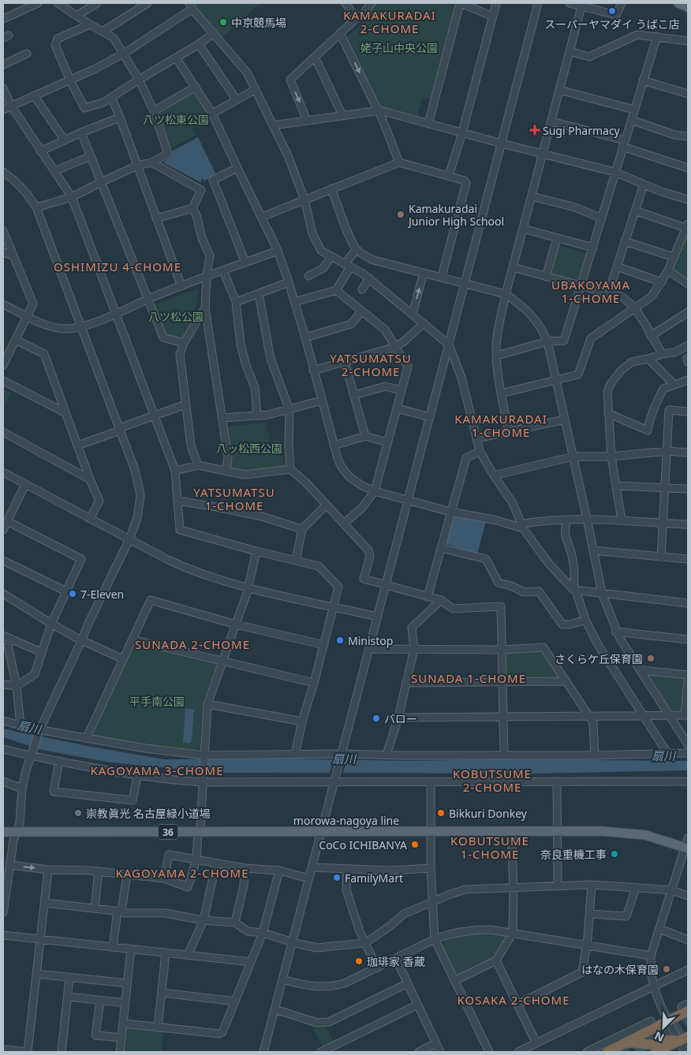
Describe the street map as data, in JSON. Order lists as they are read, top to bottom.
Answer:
{
  "streets": {
    "main road": ["morowa-nagoya line", "36"]
  },
  "districts": [
    "KAMAKURADAI 2-CHOME",
    "OSHIMIZU 4-CHOME",
    "UBAKOYAMA 1-CHOME",
    "YATSUMATSU 2-CHOME",
    "KAMAKURADAI 1-CHOME",
    "YATSUMATSU 1-CHOME",
    "SUNADA 2-CHOME",
    "SUNADA 1-CHOME",
    "KAGOYAMA 3-CHOME",
    "KOBUTSUME 2-CHOME",
    "KOBUTSUME 1-CHOME",
    "KAGOYAMA 2-CHOME",
    "KOSAKA 2-CHOME"
  ],
  "water": ["扇川"],
  "parks": [
    "姥子山中央公園",
    "八ツ松東公園",
    "八ツ松公園",
    "八ッ松西公園",
    "平手南公園"
  ],
  "places": {
    "other": [
      "スーパーヤマダイ うばこ店",
      "中京競馬場",
      "Kamakuradai Junior High School",
      "7-Eleven",
      "Ministop",
      "さくらケ丘保育園",
      "バロー",
      "崇教眞光 名古屋緑小道場",
      "Bikkuri Donkey",
      "CoCo ICHIBANYA",
      "奈良重機工事",
      "FamilyMart",
      "珈琲家 香蔵",
      "はなの木保育園"
    ],
    "health": ["Sugi Pharmacy"]
  },
  "north": "bottom left"
}
